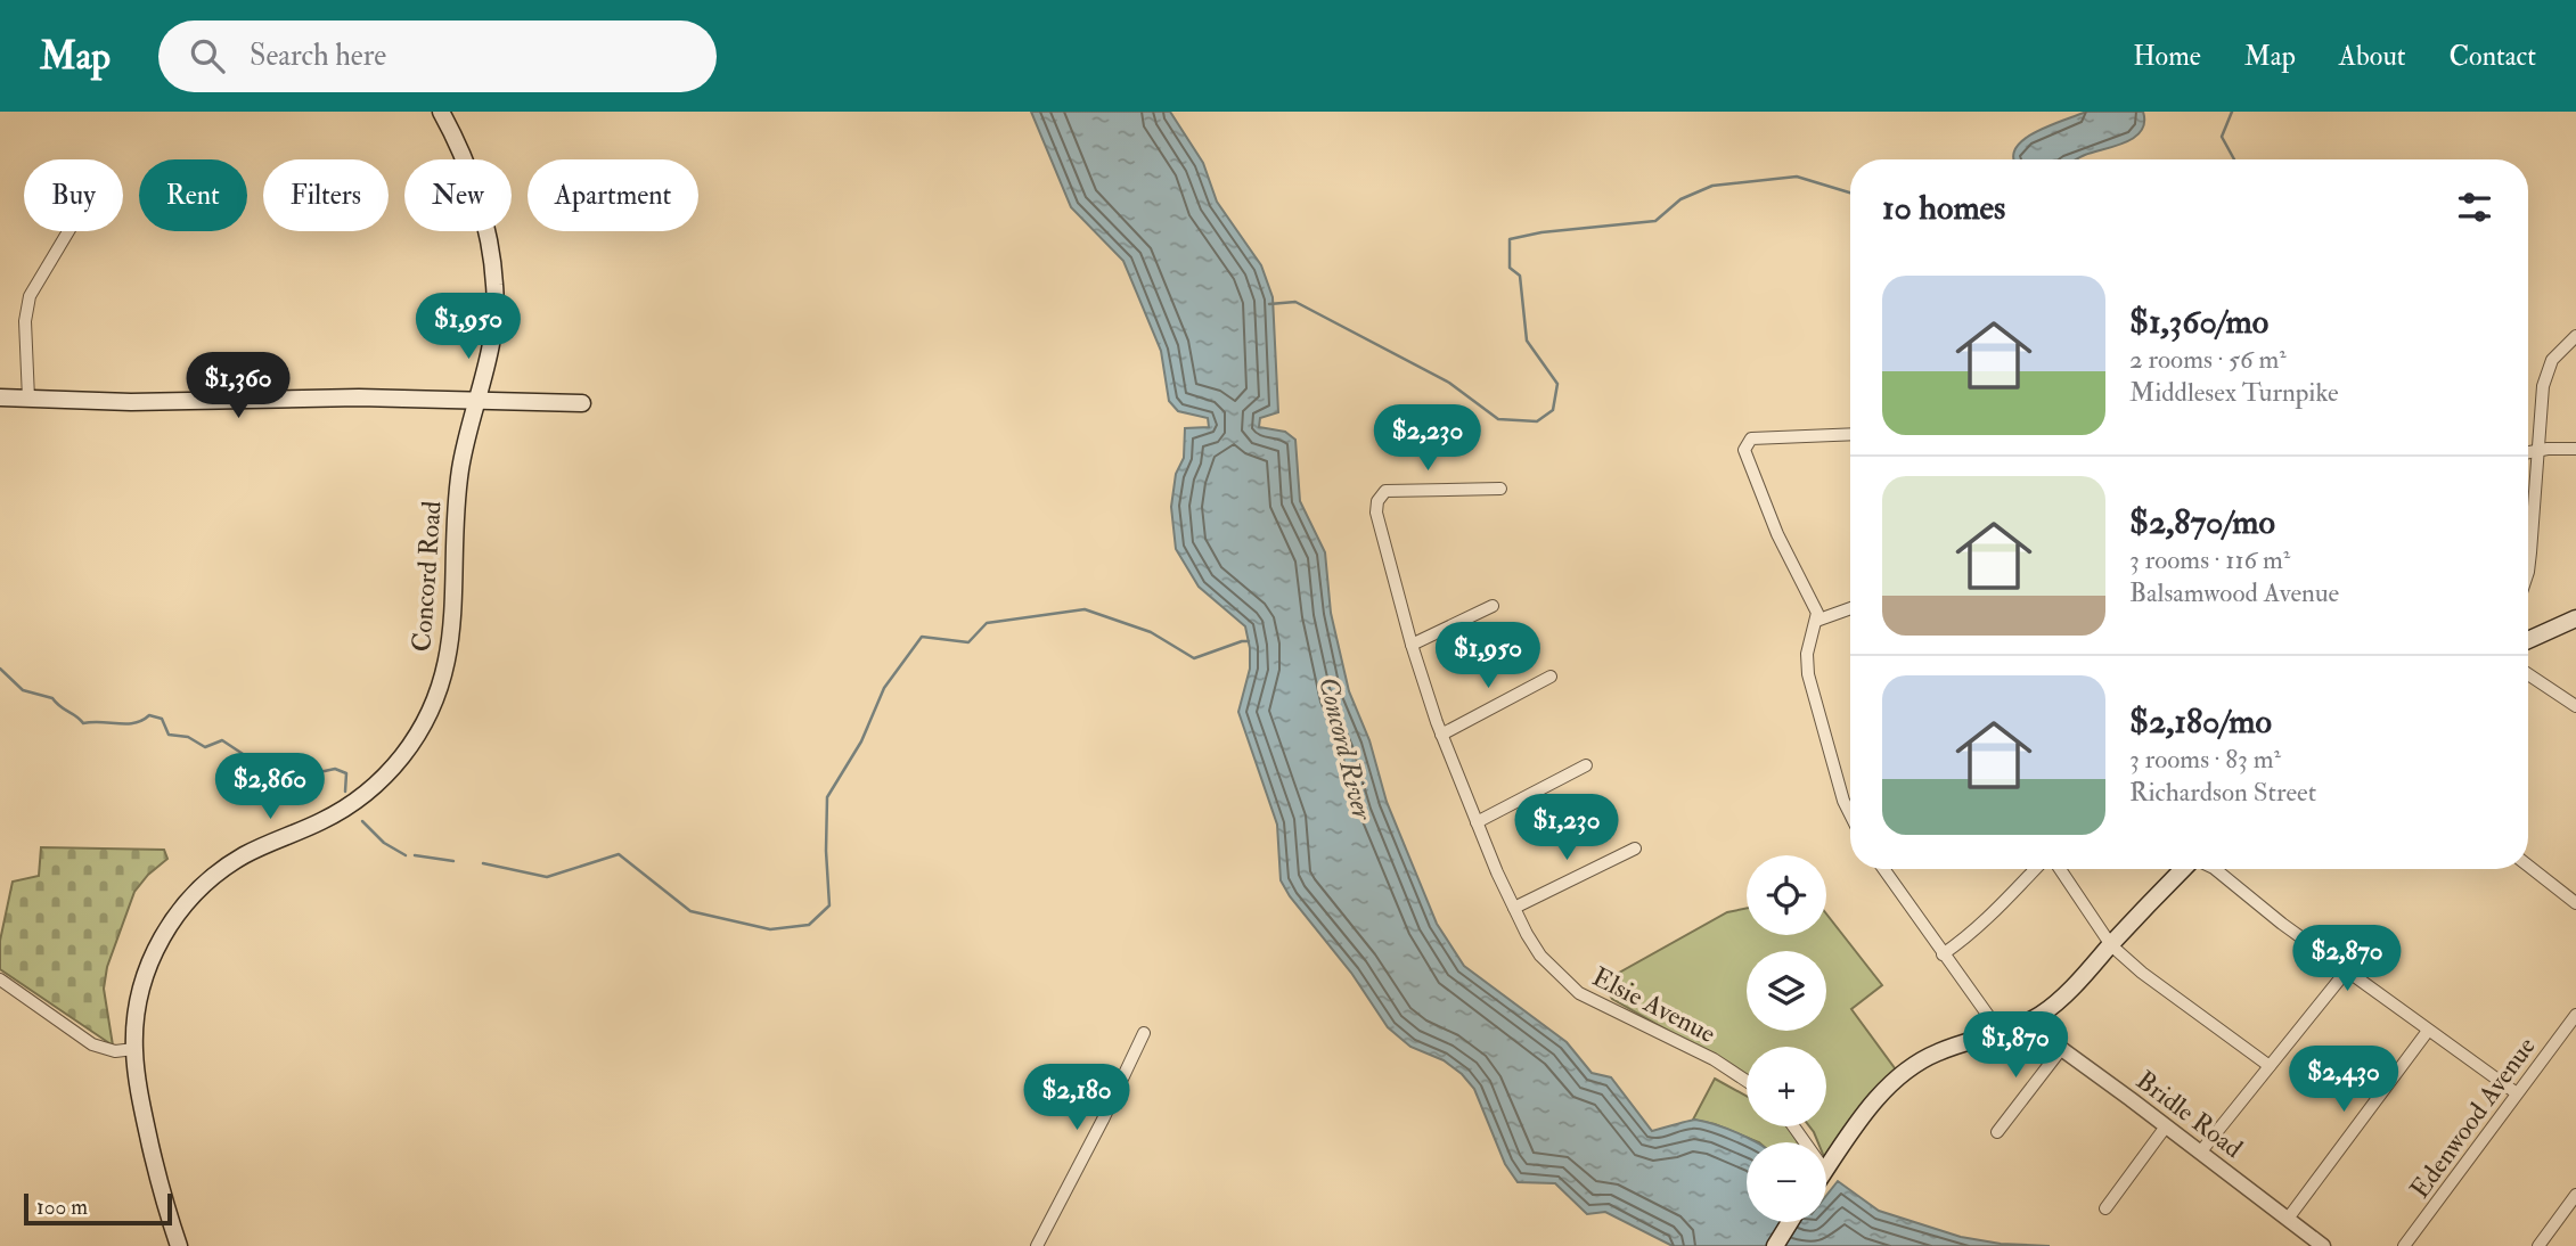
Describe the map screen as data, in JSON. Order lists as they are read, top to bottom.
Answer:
{
  "streets": {
    "main road": ["Concord Road"],
    "street": ["Elsie Avenue", "Bridle Road", "Edenwood Avenue"]
  },
  "water": ["Concord River"],
  "scale_bar": "100 m",
  "page": {
    "header": "Map",
    "search": "Search here",
    "nav": [
      "Home",
      "Map",
      "About",
      "Contact"
    ],
    "chip": [
      "Buy",
      "Rent",
      "Filters",
      "New",
      "Apartment"
    ],
    "heading": "10 homes",
    "list": [
      {
        "name": "$1,360/mo",
        "note": "2 rooms · 56 m² · Middlesex Turnpike"
      },
      {
        "name": "$2,870/mo",
        "note": "3 rooms · 116 m² · Balsamwood Avenue"
      },
      {
        "name": "$2,180/mo",
        "note": "3 rooms · 83 m² · Richardson Street"
      }
    ],
    "price": [
      "$1,950",
      "$1,360",
      "$2,230",
      "$1,950",
      "$2,860",
      "$1,230",
      "$2,870",
      "$1,870",
      "$2,430",
      "$2,180"
    ],
    "map_buttons": ["+", "−"],
    "scale": "100 m"
  }
}
